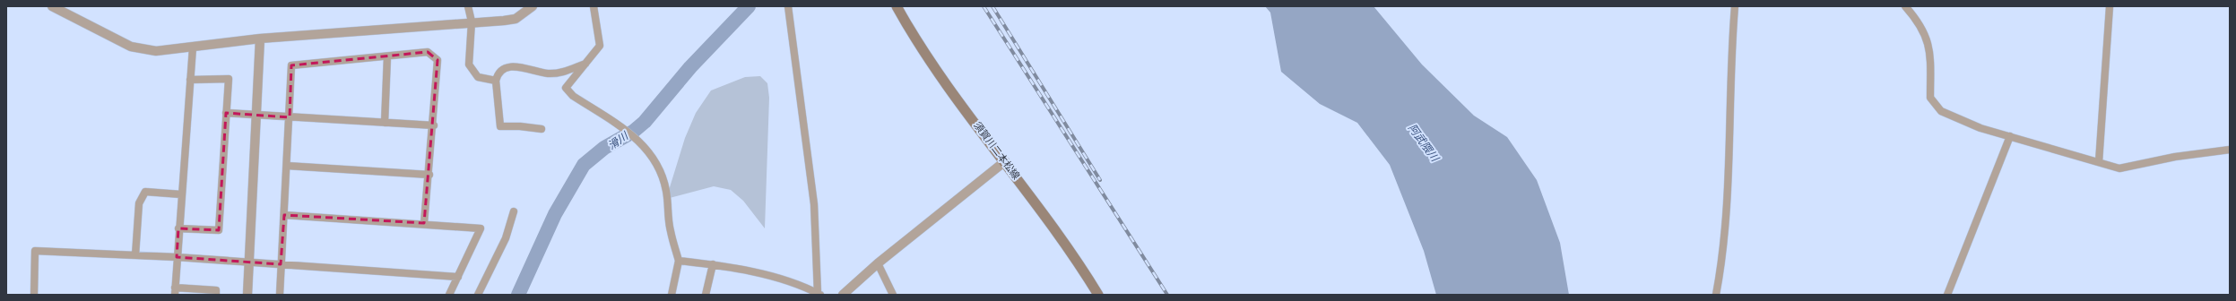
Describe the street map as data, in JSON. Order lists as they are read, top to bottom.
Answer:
{
  "streets": {
    "main road": ["須賀川二本松線"]
  },
  "water": ["滑川", "阿武隈川"]
}
